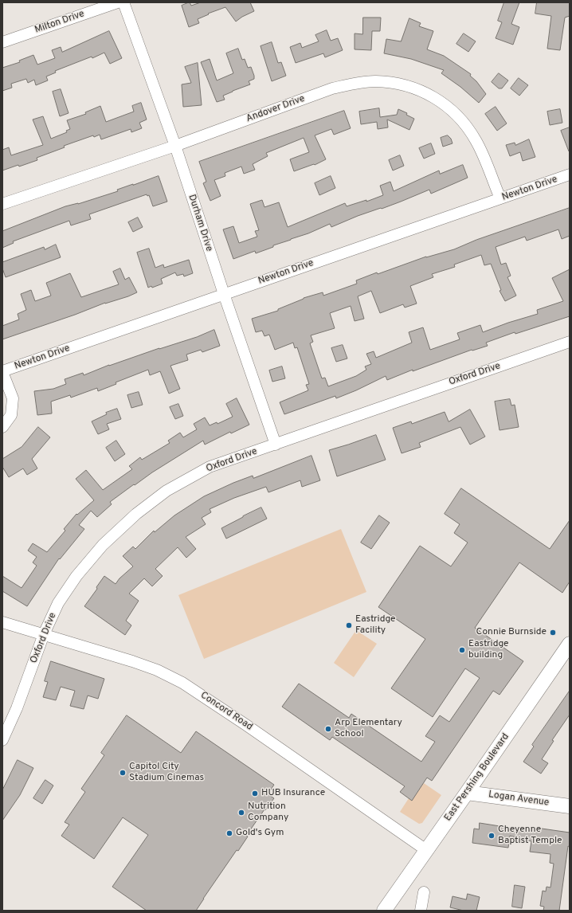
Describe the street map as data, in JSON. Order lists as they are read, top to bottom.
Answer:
{
  "streets": {
    "main road": ["East Pershing Boulevard", "Logan Avenue"],
    "street": [
      "Milton Drive",
      "Andover Drive",
      "Newton Drive",
      "Durham Drive",
      "Oxford Drive",
      "Concord Road"
    ]
  },
  "crossings": [
    ["Andover Drive", "Newton Drive"],
    ["Andover Drive", "Durham Drive"],
    ["Newton Drive", "Durham Drive"],
    ["Durham Drive", "Oxford Drive"],
    ["Oxford Drive", "Concord Road"],
    ["Concord Road", "East Pershing Boulevard"],
    ["East Pershing Boulevard", "Logan Avenue"]
  ],
  "places": [
    "Eastridge Facility",
    "Connie Burnside",
    "Eastridge building",
    "Arp Elementary School",
    "Capitol City Stadium Cinemas",
    "HUB Insurance",
    "Nutrition Company",
    "Gold's Gym",
    "Cheyenne Baptist Temple"
  ]
}
